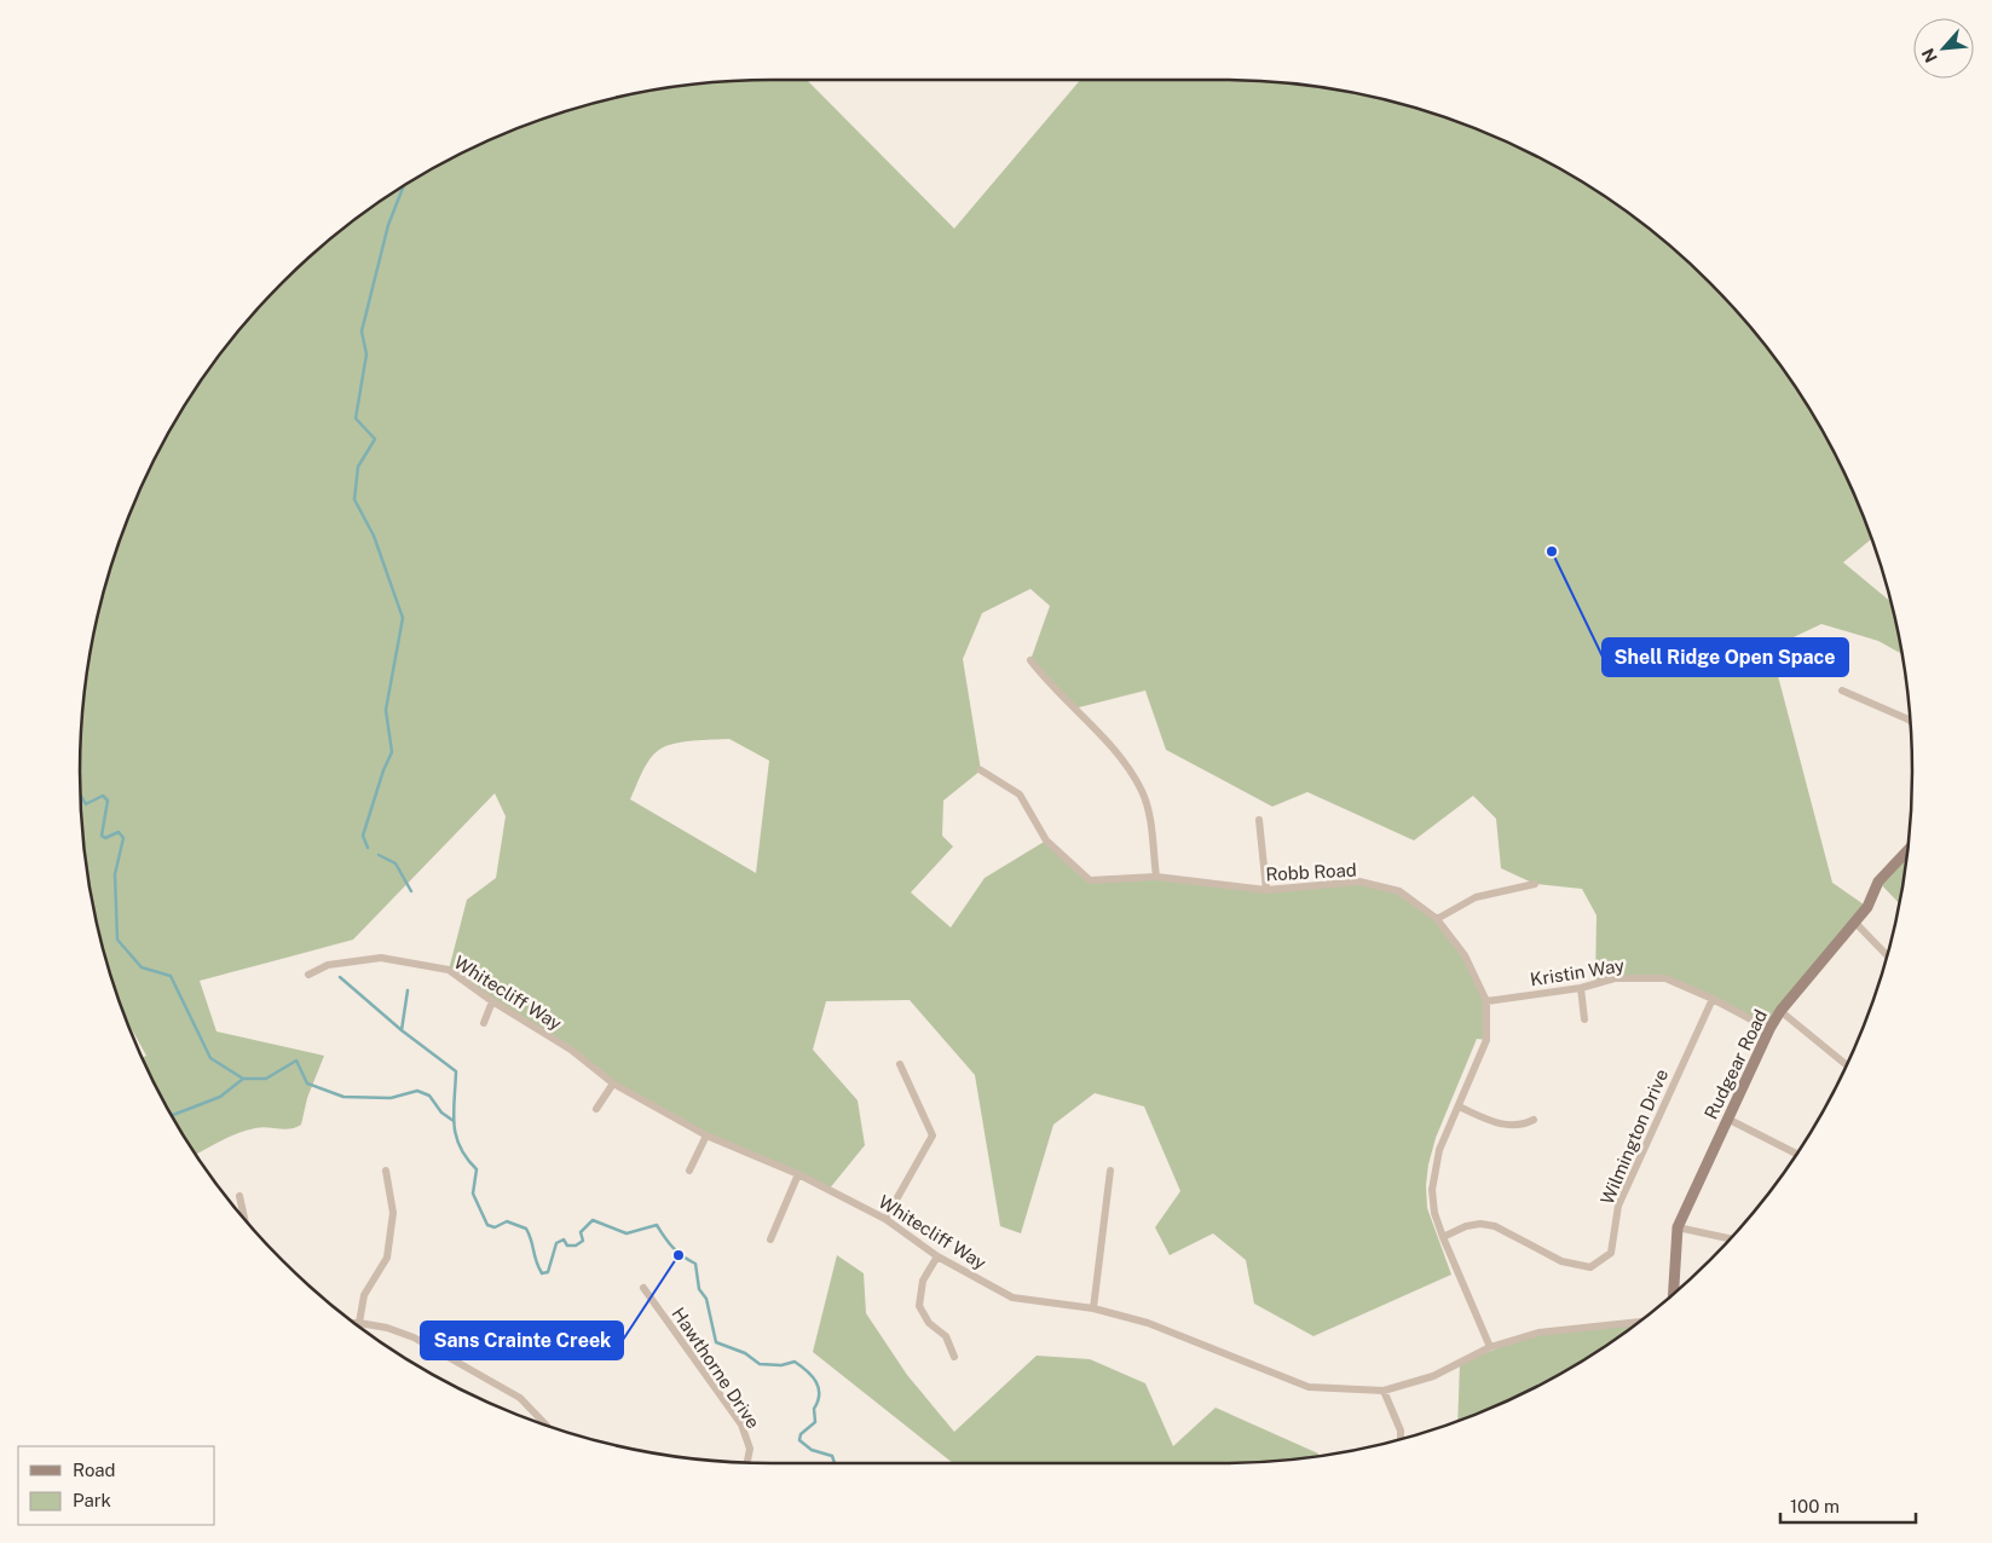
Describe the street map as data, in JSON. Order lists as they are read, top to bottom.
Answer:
{
  "streets": {
    "street": [
      "Robb Road",
      "Kristin Way",
      "Whitecliff Way",
      "Rudgear Road",
      "Wilmington Drive",
      "Hawthorne Drive"
    ]
  },
  "crossings": [
    ["Robb Road", "Kristin Way"],
    ["Robb Road", "Whitecliff Way"],
    ["Robb Road", "Wilmington Drive"],
    ["Kristin Way", "Rudgear Road"],
    ["Kristin Way", "Wilmington Drive"]
  ],
  "places": ["Shell Ridge Open Space", "Sans Crainte Creek"],
  "legend": ["Road", "Park"],
  "scale_bar": "100 m",
  "north": "bottom left"
}
